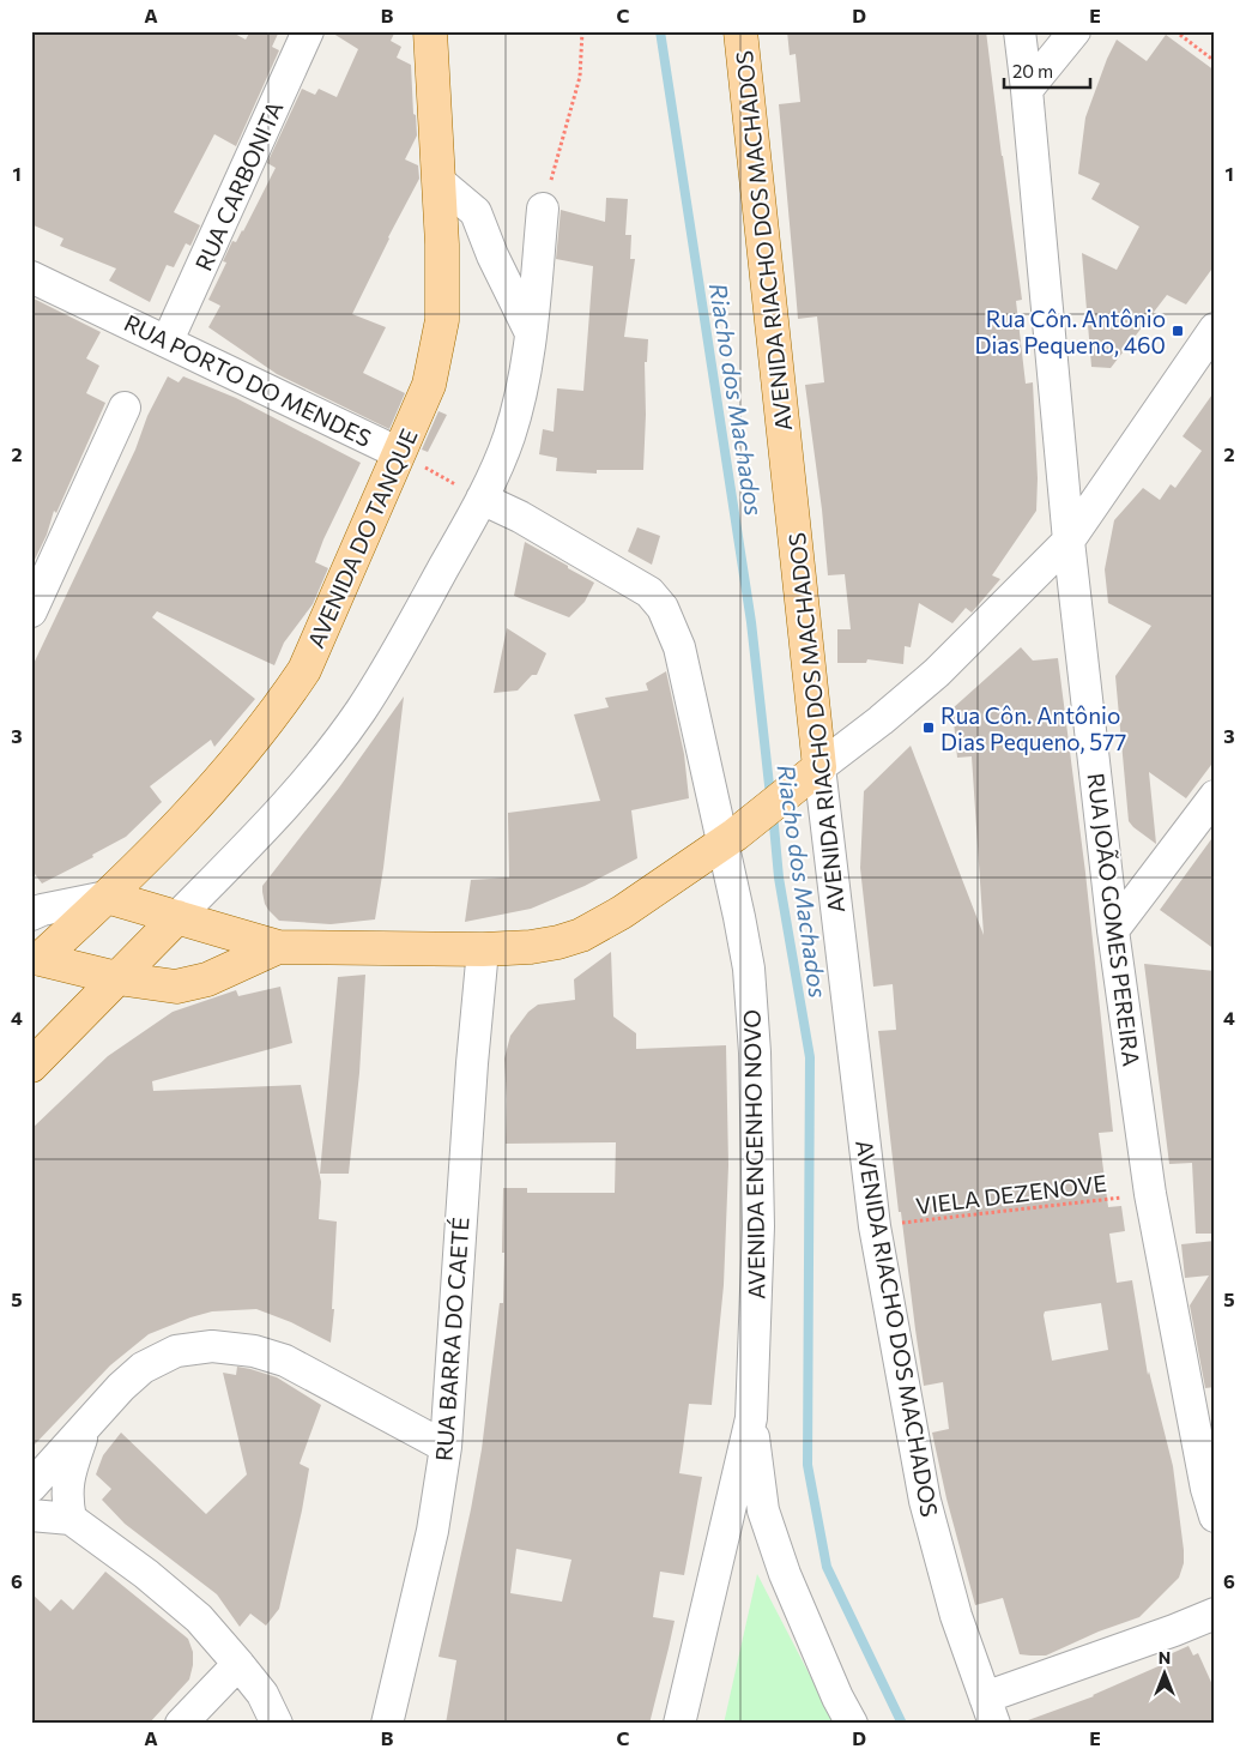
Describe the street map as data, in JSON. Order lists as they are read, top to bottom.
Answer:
{
  "streets": {
    "main road": ["AVENIDA RIACHO DOS MACHADOS", "AVENIDA DO TANQUE"],
    "street": [
      "RUA CARBONITA",
      "RUA PORTO DO MENDES",
      "RUA JOÃO GOMES PEREIRA",
      "AVENIDA ENGENHO NOVO",
      "RUA BARRA DO CAETÉ"
    ],
    "path": ["VIELA DEZENOVE"]
  },
  "crossings": [
    ["RUA CARBONITA", "RUA PORTO DO MENDES"],
    ["AVENIDA RIACHO DOS MACHADOS", "VIELA DEZENOVE"],
    ["RUA PORTO DO MENDES", "AVENIDA DO TANQUE"],
    ["RUA PORTO DO MENDES", "AVENIDA ENGENHO NOVO"],
    ["RUA JOÃO GOMES PEREIRA", "VIELA DEZENOVE"]
  ],
  "water": ["Riacho dos Machados"],
  "places": {
    "transit": ["Rua Côn. Antônio Dias Pequeno, 460", "Rua Côn. Antônio Dias Pequeno, 577"]
  },
  "scale_bar": "20 m",
  "north": "top",
  "grid": {
    "columns": [
      "A",
      "B",
      "C",
      "D",
      "E"
    ],
    "rows": [
      "1",
      "2",
      "3",
      "4",
      "5",
      "6"
    ]
  }
}
